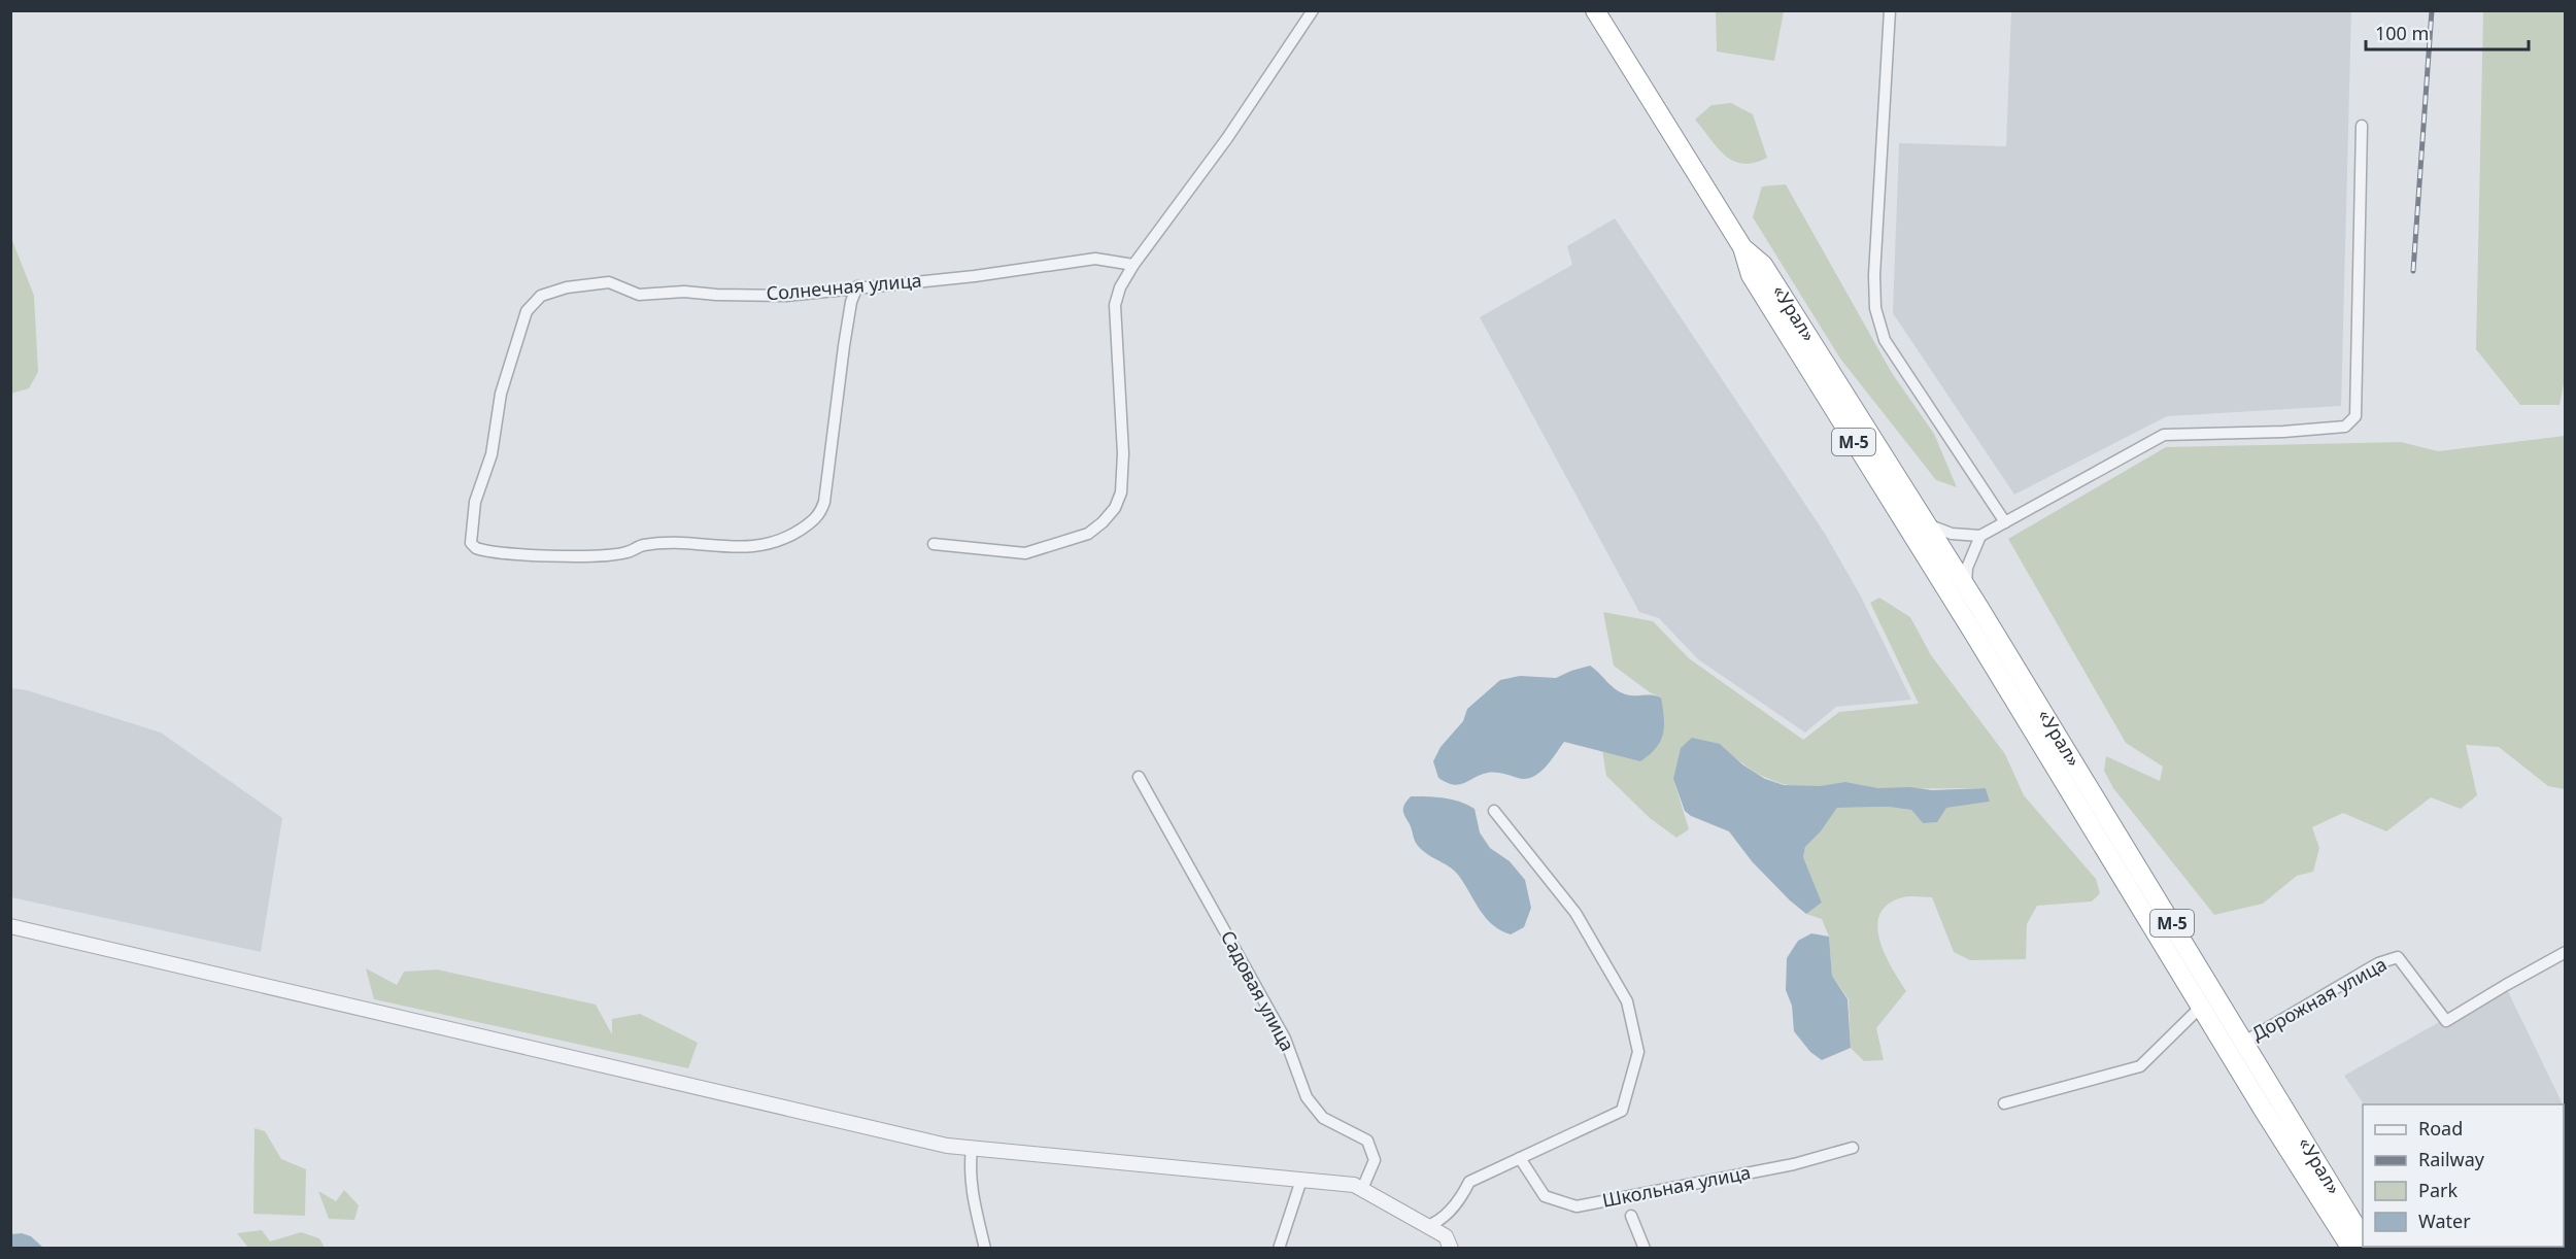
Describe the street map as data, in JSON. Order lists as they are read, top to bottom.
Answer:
{
  "streets": {
    "highway": ["«Урал»", "М-5"],
    "street": [
      "Солнечная улица",
      "Садовая улица",
      "Дорожная улица",
      "Школьная улица"
    ]
  },
  "crossings": [
    ["«Урал»", "Дорожная улица"]
  ],
  "legend": [
    "Road",
    "Railway",
    "Park",
    "Water"
  ],
  "scale_bar": "100 m"
}
